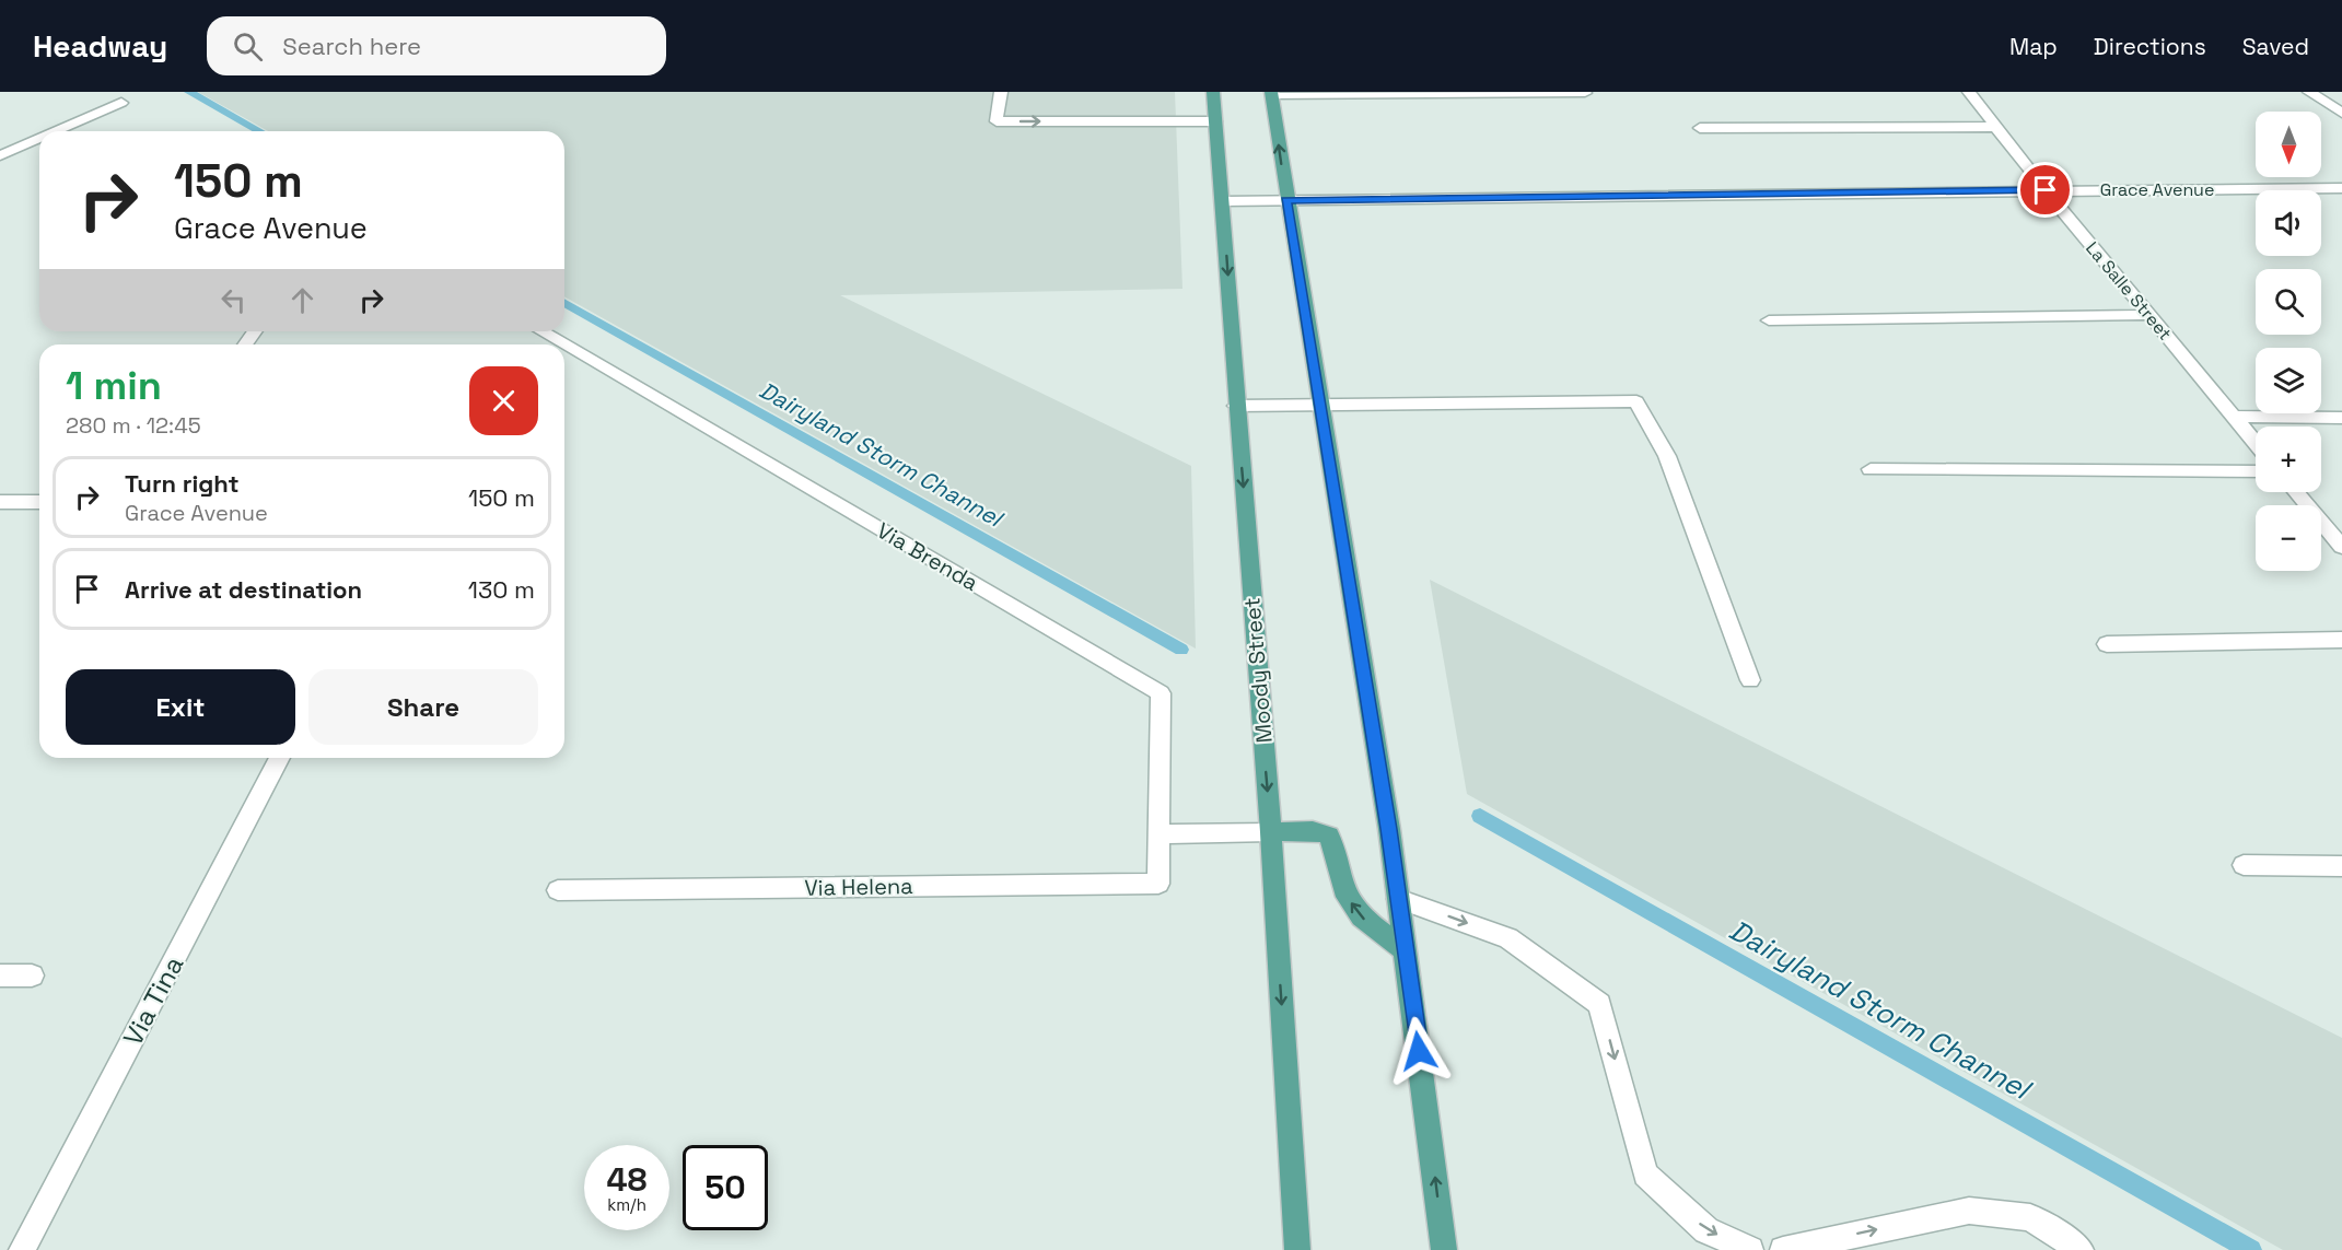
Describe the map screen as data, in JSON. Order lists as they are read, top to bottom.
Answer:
{
  "streets": {
    "main road": ["Moody Street"],
    "street": [
      "Grace Avenue",
      "La Salle Street",
      "Via Brenda",
      "Via Helena",
      "Via Tina"
    ]
  },
  "crossings": [
    ["Grace Avenue", "La Salle Street"],
    ["Grace Avenue", "Moody Street"],
    ["Via Brenda", "Via Helena"]
  ],
  "water": ["Dairyland Storm Channel"],
  "north": "bottom",
  "page": {
    "header": "Headway",
    "search": "Search here",
    "nav": ["Map", "Directions", "Saved"],
    "map_buttons": ["+", "−"],
    "turn": ["150 m", "Grace Avenue"],
    "heading": ["1 min", "280 m · 12:45"],
    "list": [
      {
        "name": "Turn right",
        "note": "Grace Avenue",
        "value": "150 m"
      },
      {
        "name": "Arrive at destination",
        "value": "130 m"
      }
    ],
    "buttons": ["Exit", "Share"],
    "speed": "48 km/h",
    "limit": "50"
  }
}
